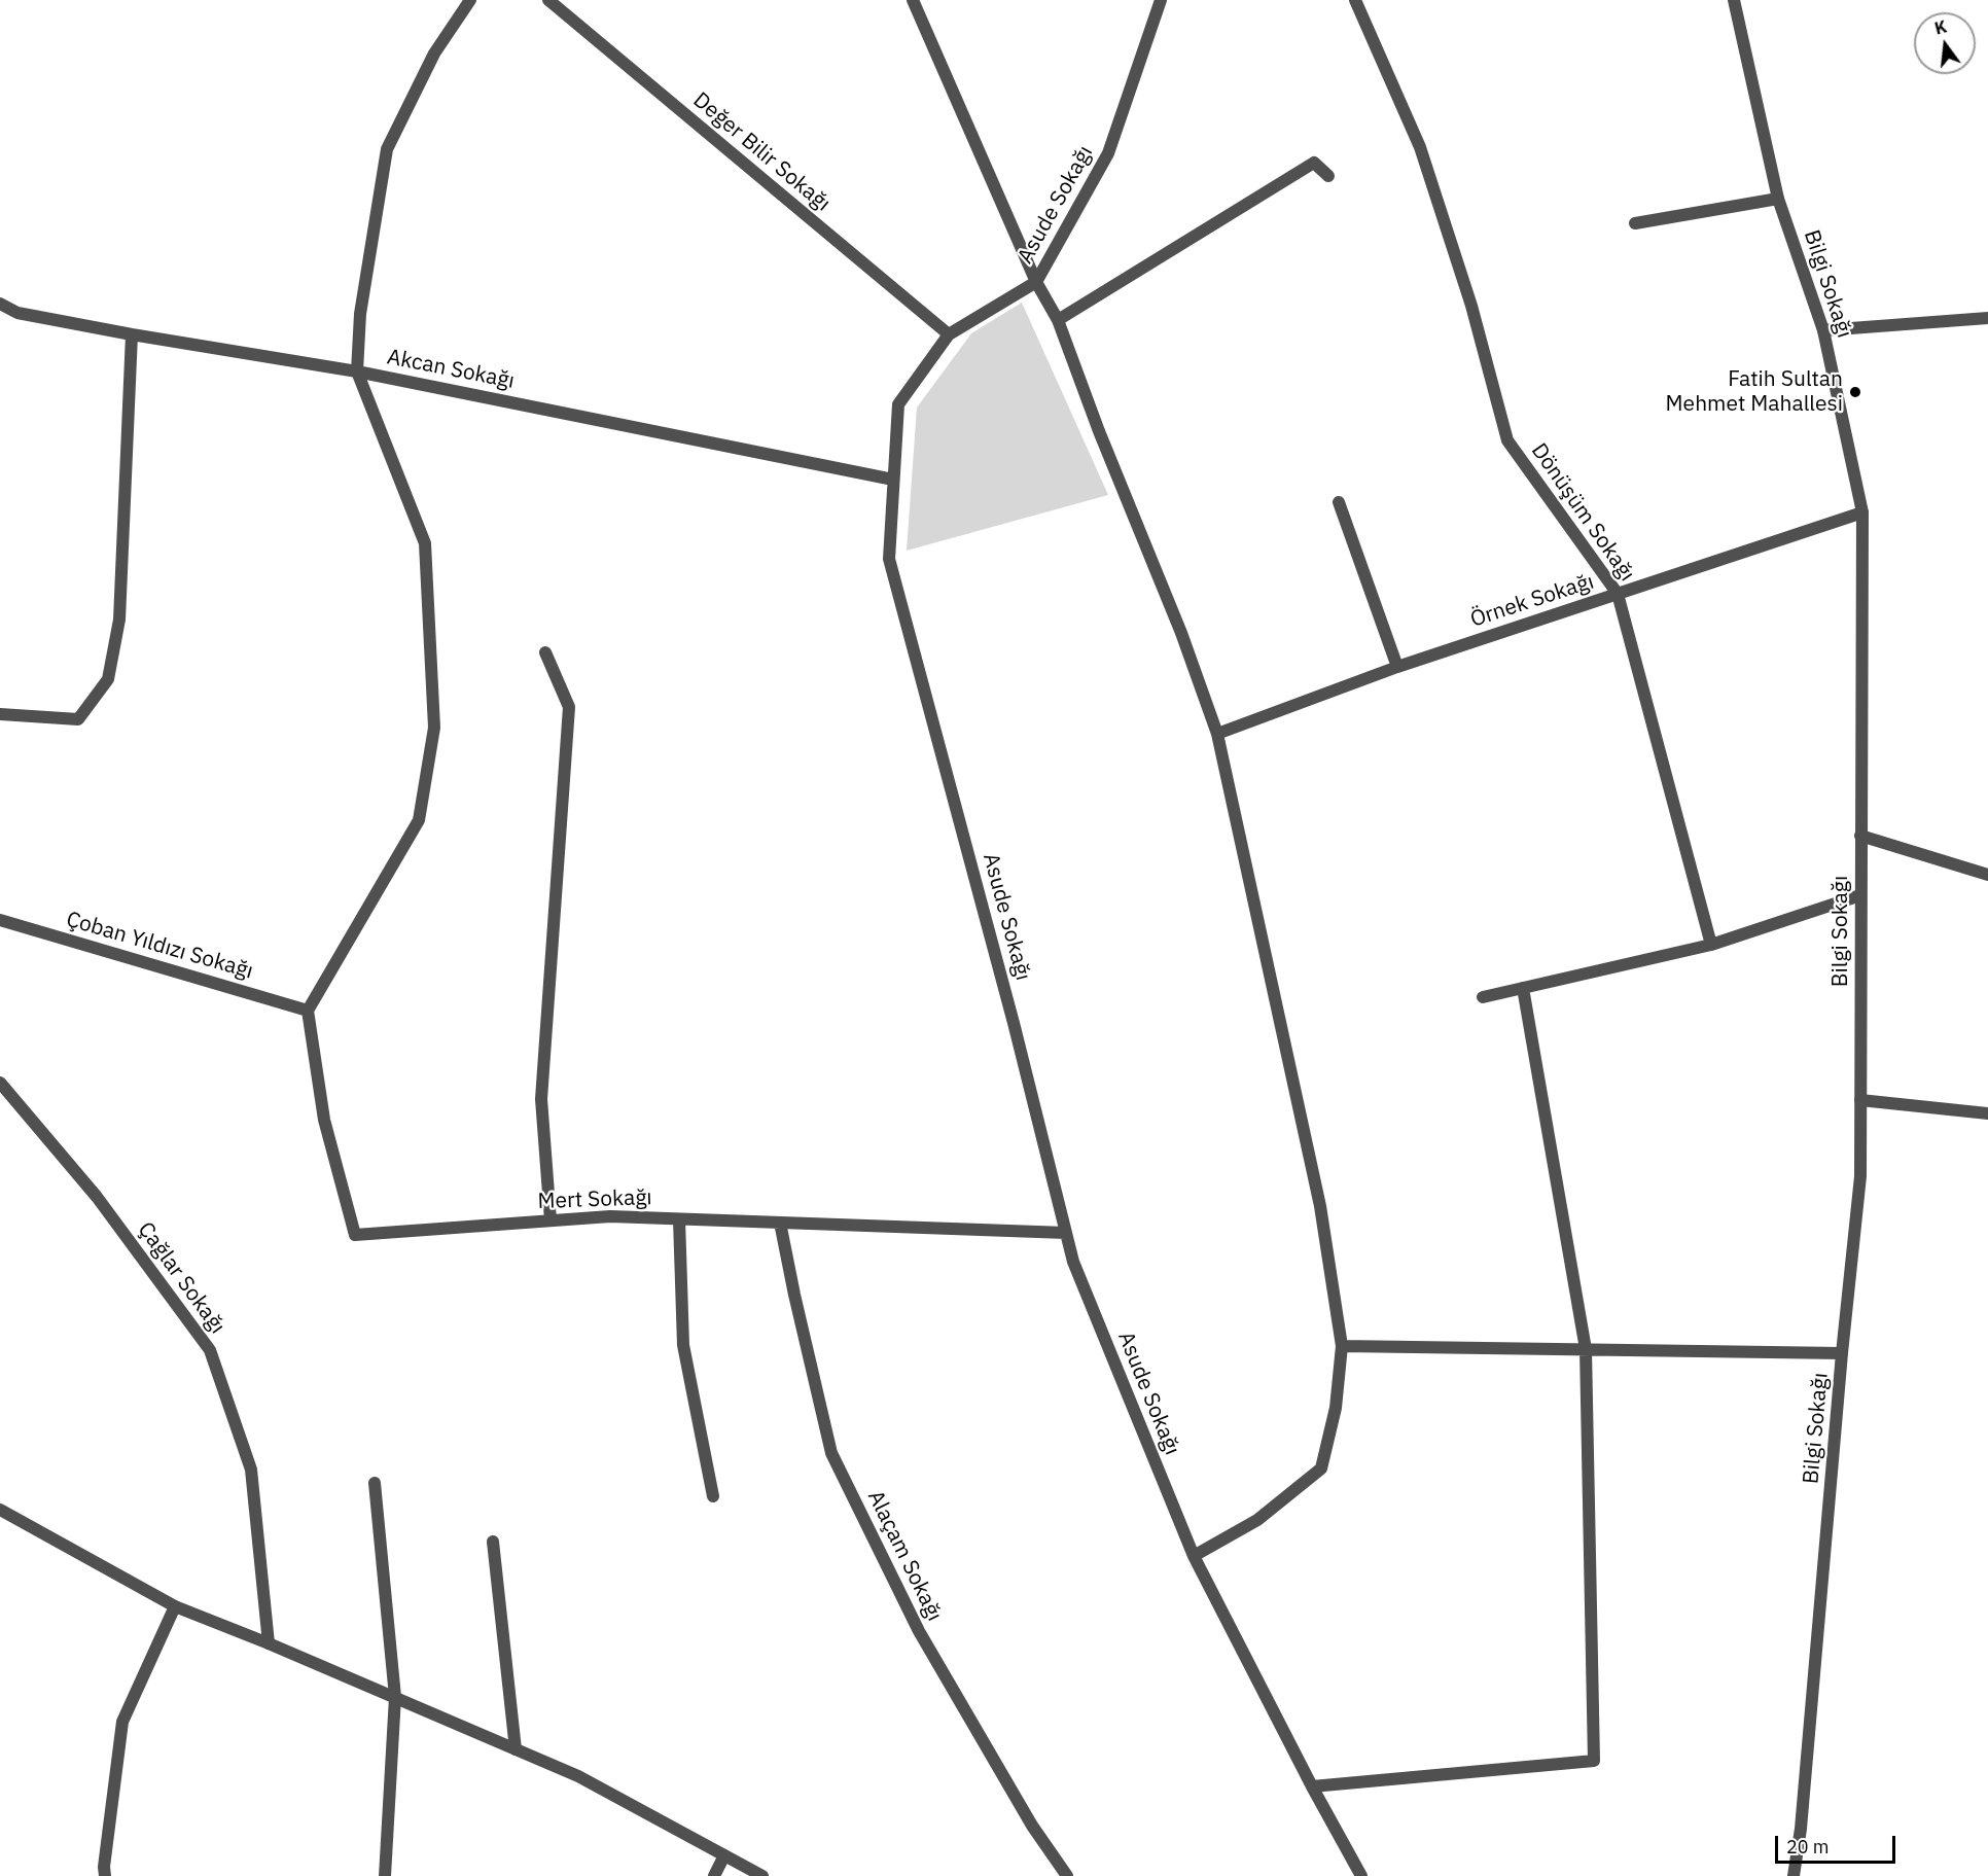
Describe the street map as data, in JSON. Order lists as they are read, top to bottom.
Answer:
{
  "streets": {
    "street": [
      "Değer Bilir Sokağı",
      "Asude Sokağı",
      "Bilgi Sokağı",
      "Akcan Sokağı",
      "Dönüşüm Sokağı",
      "Örnek Sokağı",
      "Çoban Yıldızı Sokağı",
      "Mert Sokağı",
      "Çağlar Sokağı",
      "Alaçam Sokağı"
    ]
  },
  "crossings": [
    ["Değer Bilir Sokağı", "Asude Sokağı"],
    ["Asude Sokağı", "Akcan Sokağı"],
    ["Asude Sokağı", "Mert Sokağı"],
    ["Bilgi Sokağı", "Örnek Sokağı"],
    ["Dönüşüm Sokağı", "Örnek Sokağı"],
    ["Çoban Yıldızı Sokağı", "Mert Sokağı"],
    ["Mert Sokağı", "Alaçam Sokağı"]
  ],
  "places": ["Fatih Sultan Mehmet Mahallesi"],
  "scale_bar": "20 m",
  "north": "top"
}
